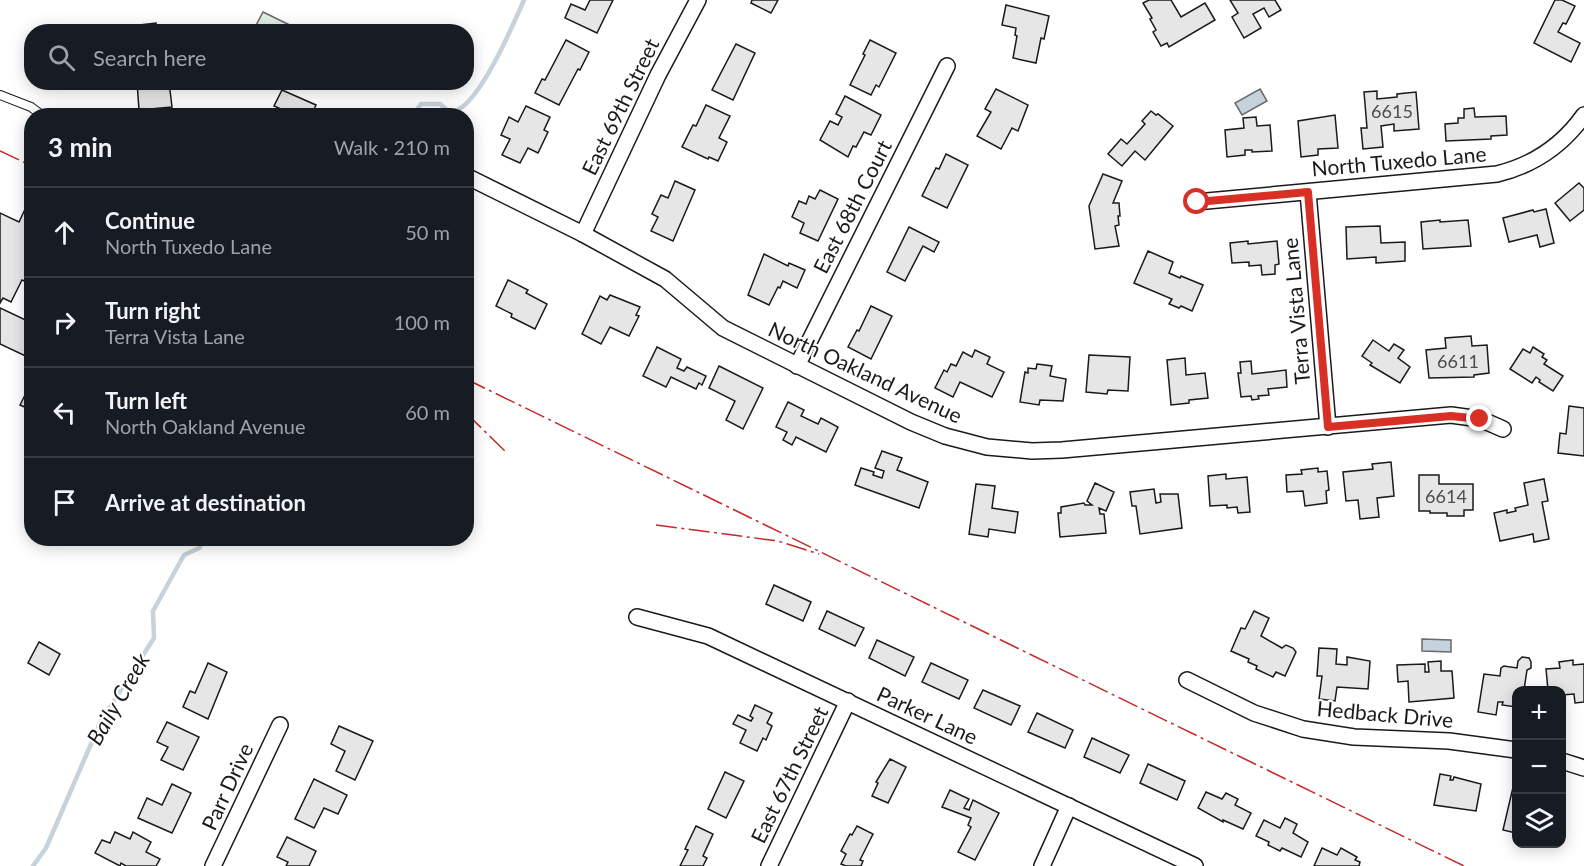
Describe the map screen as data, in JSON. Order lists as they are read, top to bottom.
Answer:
{
  "streets": {
    "street": [
      "East 69th Street",
      "North Tuxedo Lane",
      "East 68th Court",
      "Terra Vista Lane",
      "North Oakland Avenue",
      "Hedback Drive",
      "Parker Lane",
      "East 67th Street",
      "Parr Drive"
    ]
  },
  "crossings": [
    ["East 69th Street", "North Oakland Avenue"],
    ["North Tuxedo Lane", "Terra Vista Lane"],
    ["East 68th Court", "North Oakland Avenue"],
    ["Terra Vista Lane", "North Oakland Avenue"],
    ["Parker Lane", "East 67th Street"]
  ],
  "water": ["Baily Creek"],
  "house_numbers": ["6615", "6611", "6614"],
  "page": {
    "search": "Search here",
    "heading": ["3 min", "Walk · 210 m"],
    "list": [
      ["Continue", "North Tuxedo Lane", "50 m"],
      ["Turn right", "Terra Vista Lane", "100 m"],
      ["Turn left", "North Oakland Avenue", "60 m"],
      "Arrive at destination"
    ],
    "map_buttons": ["+", "−"]
  }
}
